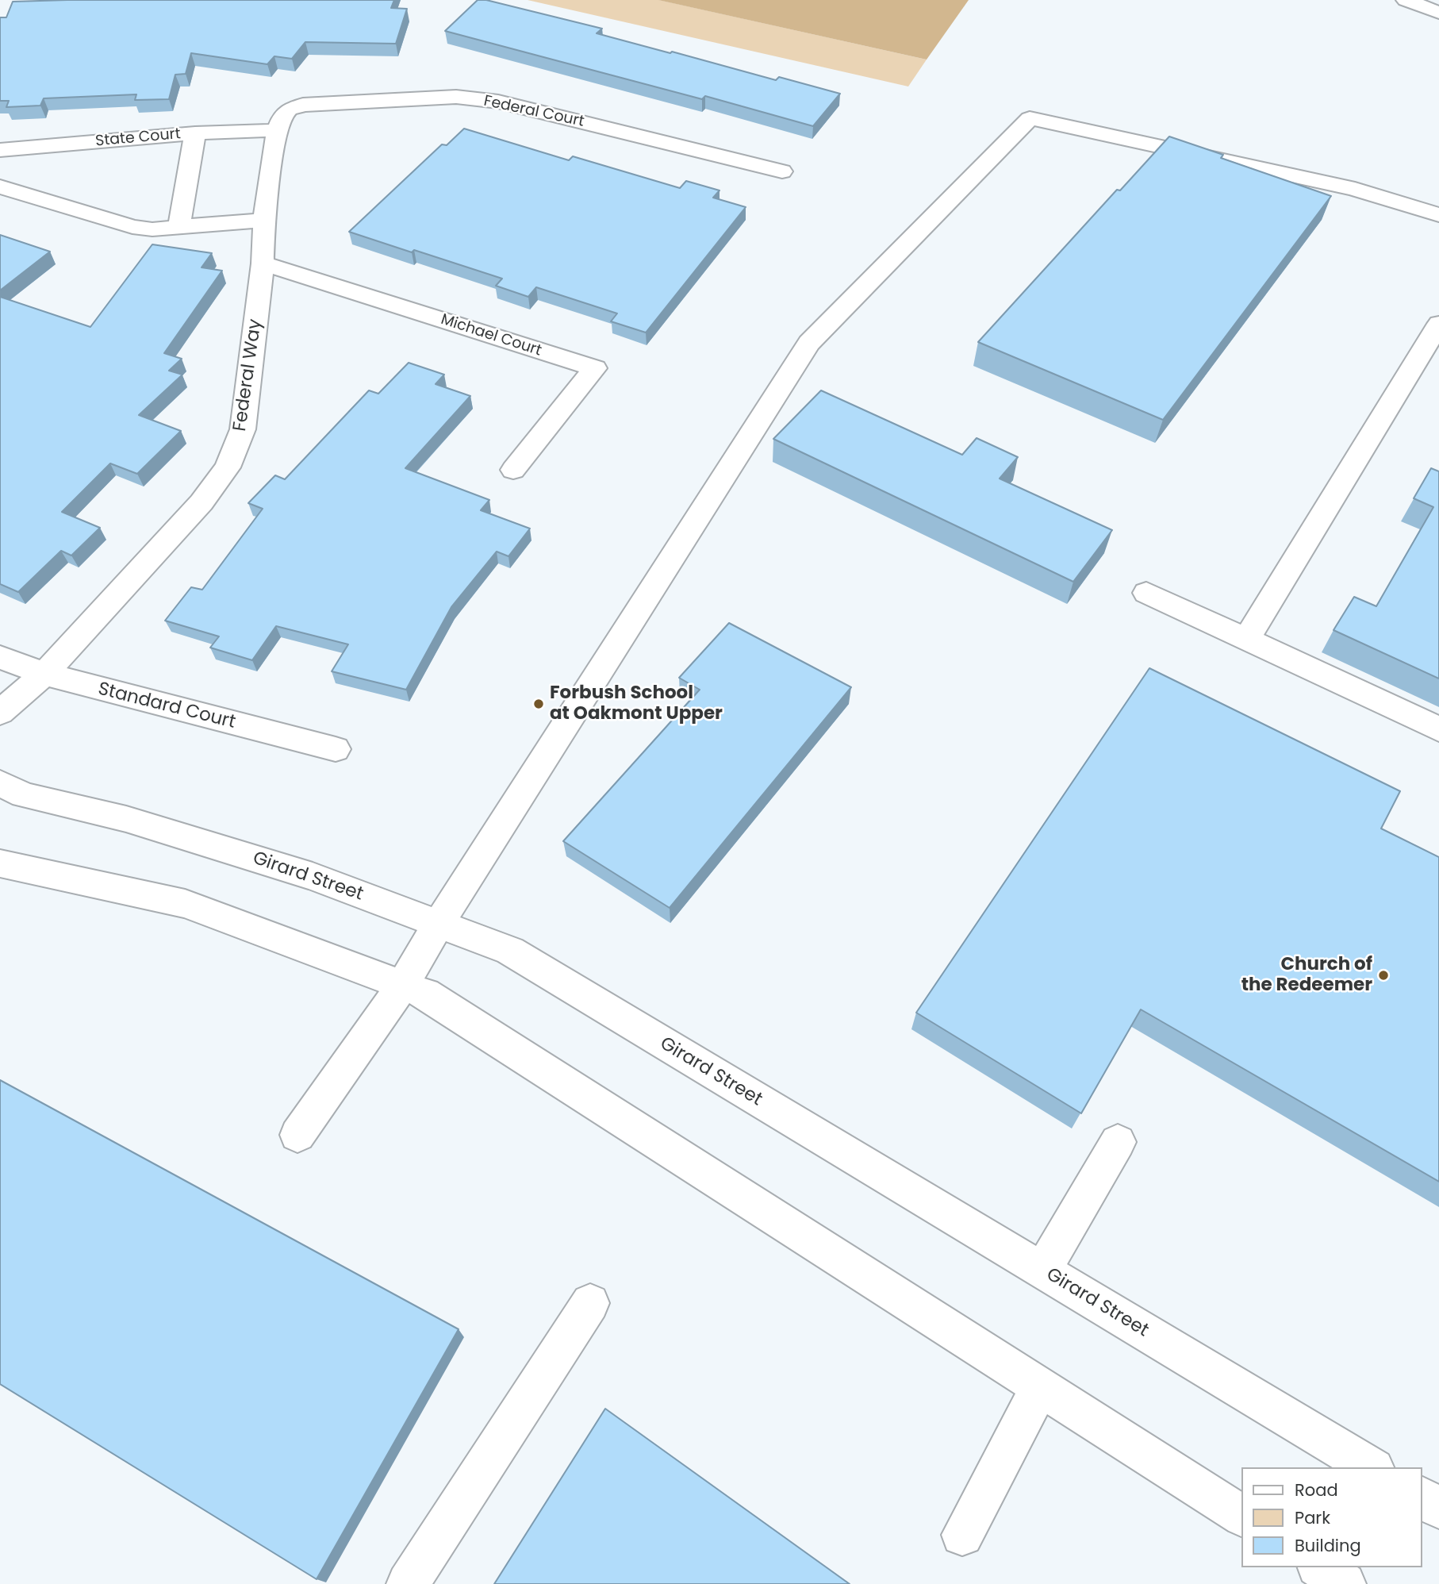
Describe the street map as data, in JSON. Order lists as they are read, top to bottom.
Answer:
{
  "streets": {
    "street": [
      "Federal Court",
      "State Court",
      "Michael Court",
      "Federal Way",
      "Standard Court",
      "Girard Street"
    ]
  },
  "crossings": [
    ["Federal Court", "State Court"],
    ["Federal Court", "Federal Way"],
    ["State Court", "Federal Way"],
    ["Michael Court", "Federal Way"],
    ["Federal Way", "Standard Court"]
  ],
  "places": ["Forbush School at Oakmont Upper", "Church of the Redeemer"],
  "legend": ["Road", "Park", "Building"]
}
